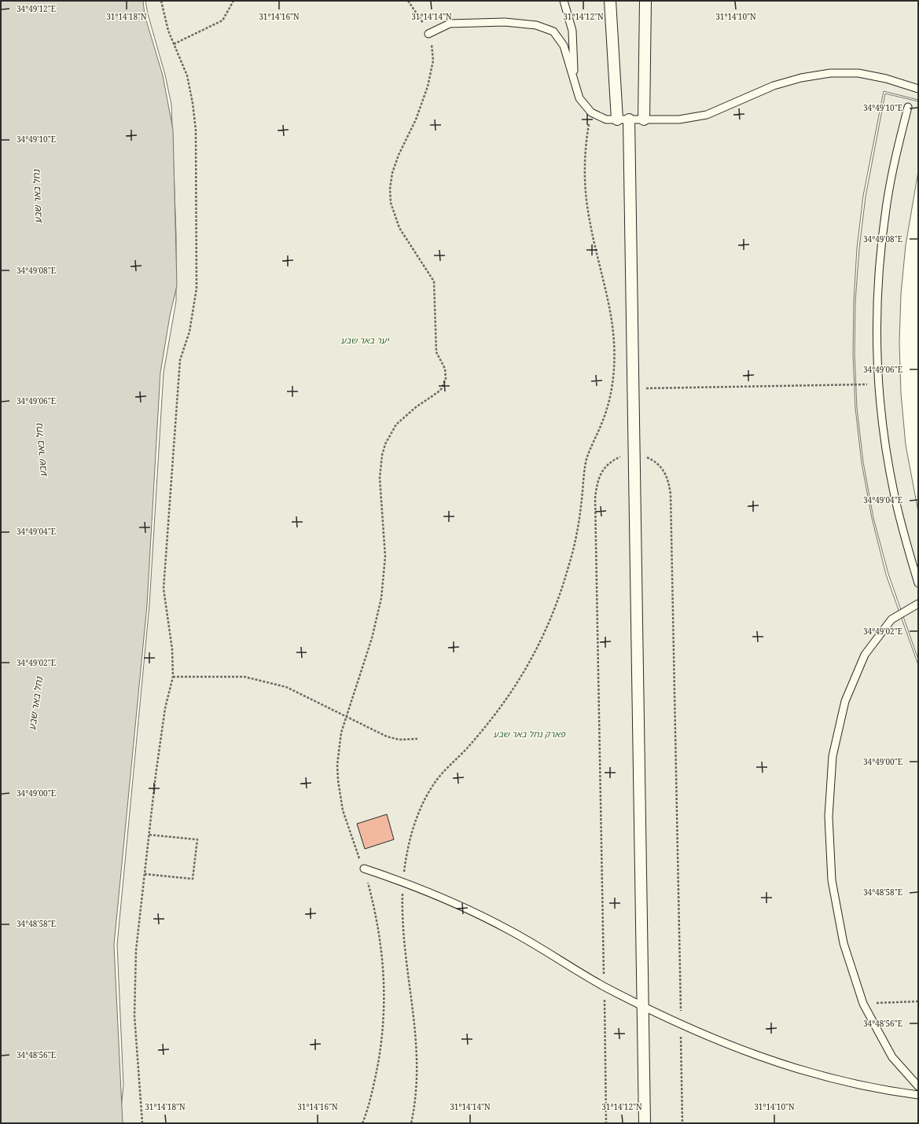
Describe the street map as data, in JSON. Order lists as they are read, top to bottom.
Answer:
{
  "water": ["נחל באר שבע"],
  "parks": ["יער באר שבע", "פארק נחל באר שבע"],
  "coordinates": [
    "34°49'12\"E",
    "31°14'18\"N",
    "31°14'16\"N",
    "31°14'14\"N",
    "31°14'12\"N",
    "31°14'10\"N",
    "34°49'10\"E",
    "34°49'08\"E",
    "34°49'06\"E",
    "34°49'04\"E",
    "34°49'02\"E",
    "34°49'00\"E",
    "34°48'58\"E",
    "34°48'56\"E"
  ]
}
